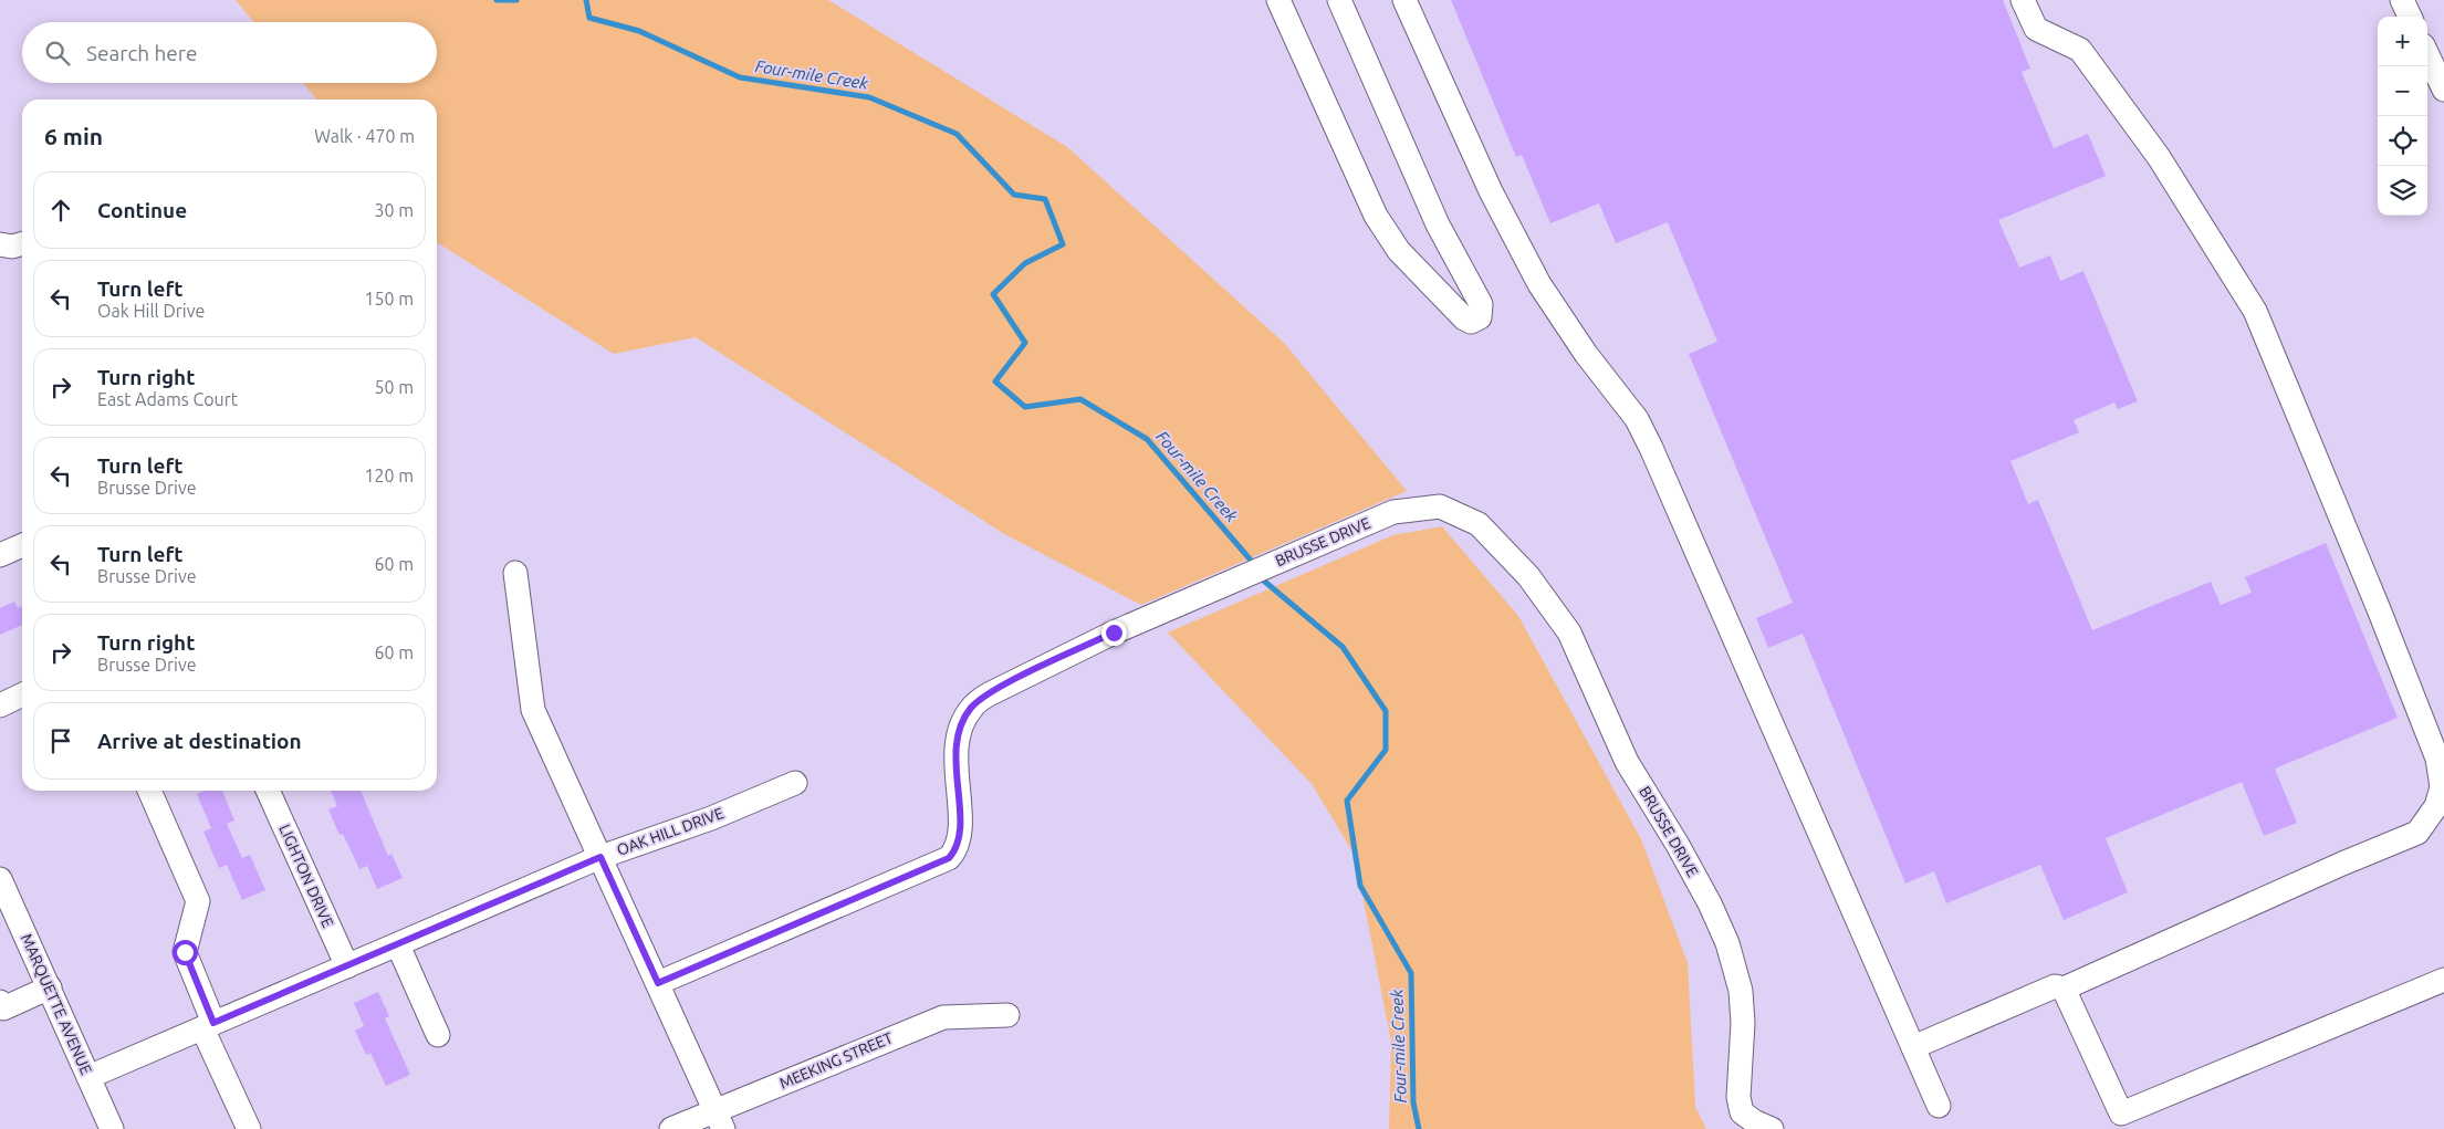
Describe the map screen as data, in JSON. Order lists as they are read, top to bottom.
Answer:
{
  "streets": {
    "street": [
      "BRUSSE DRIVE",
      "OAK HILL DRIVE",
      "LIGHTON DRIVE",
      "MARQUETTE AVENUE",
      "MEEKING STREET"
    ]
  },
  "crossings": [
    ["OAK HILL DRIVE", "LIGHTON DRIVE"],
    ["OAK HILL DRIVE", "MARQUETTE AVENUE"]
  ],
  "water": ["Four-mile Creek"],
  "page": {
    "map_buttons": ["+", "−"],
    "search": "Search here",
    "heading": ["6 min", "Walk · 470 m"],
    "list": [
      ["Continue", "30 m"],
      ["Turn left", "Oak Hill Drive", "150 m"],
      ["Turn right", "East Adams Court", "50 m"],
      ["Turn left", "Brusse Drive", "120 m"],
      ["Turn left", "Brusse Drive", "60 m"],
      ["Turn right", "Brusse Drive", "60 m"],
      "Arrive at destination"
    ]
  }
}
